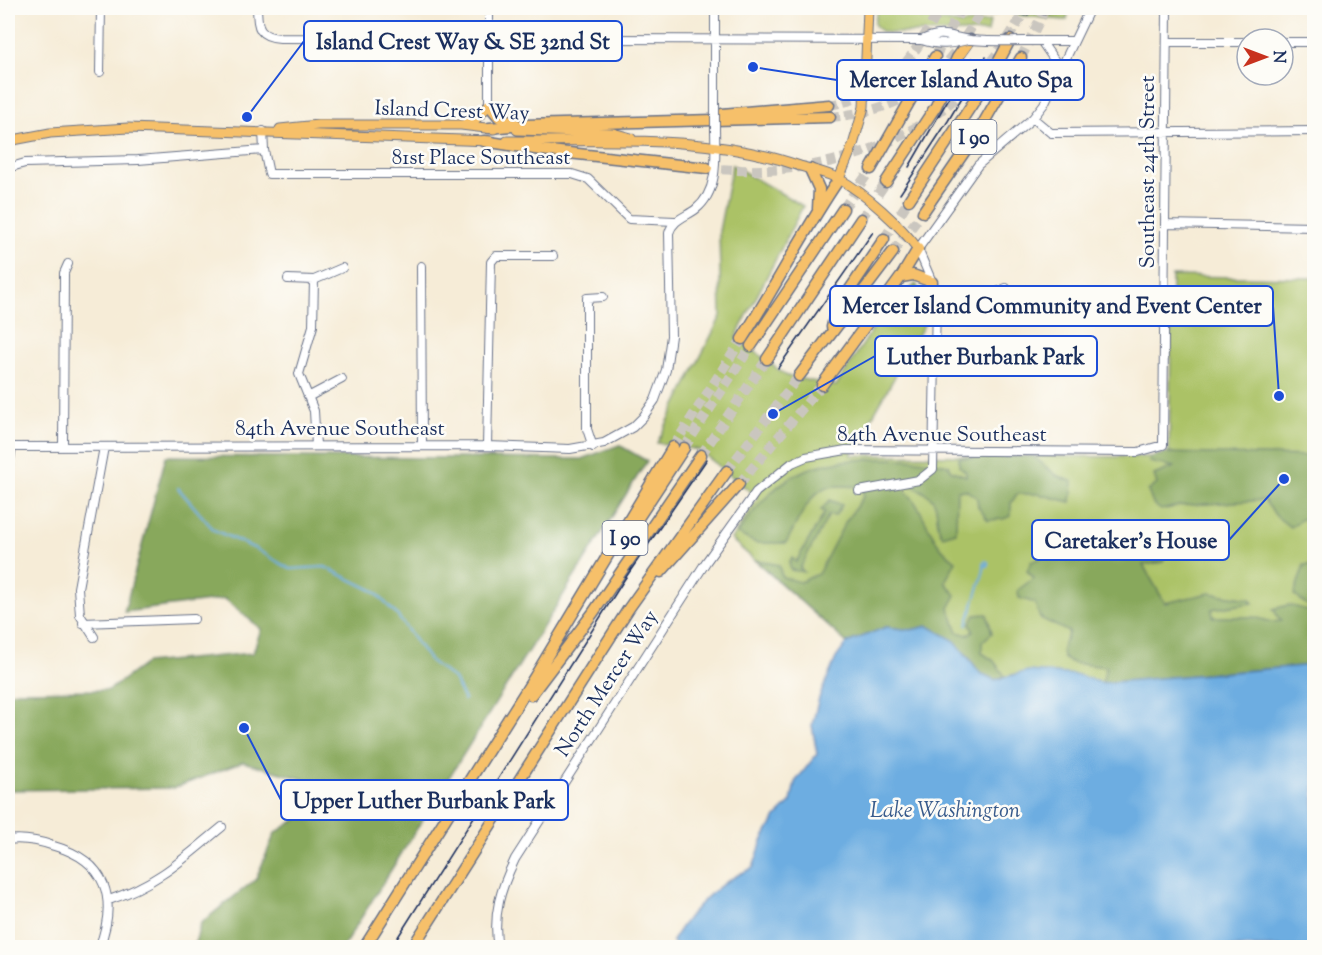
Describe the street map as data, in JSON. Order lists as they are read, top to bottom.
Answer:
{
  "streets": {
    "highway": ["I 90"],
    "main road": ["Island Crest Way"],
    "street": [
      "81st Place Southeast",
      "Southeast 24th Street",
      "84th Avenue Southeast",
      "North Mercer Way"
    ]
  },
  "crossings": [
    ["81st Place Southeast", "84th Avenue Southeast"],
    ["Southeast 24th Street", "84th Avenue Southeast"],
    ["84th Avenue Southeast", "North Mercer Way"]
  ],
  "water": ["Lake Washington"],
  "places": [
    "Mercer Island Auto Spa",
    "Island Crest Way & SE 32nd St",
    "Mercer Island Community and Event Center",
    "Luther Burbank Park",
    "Caretaker's House",
    "Upper Luther Burbank Park"
  ],
  "north": "right"
}
